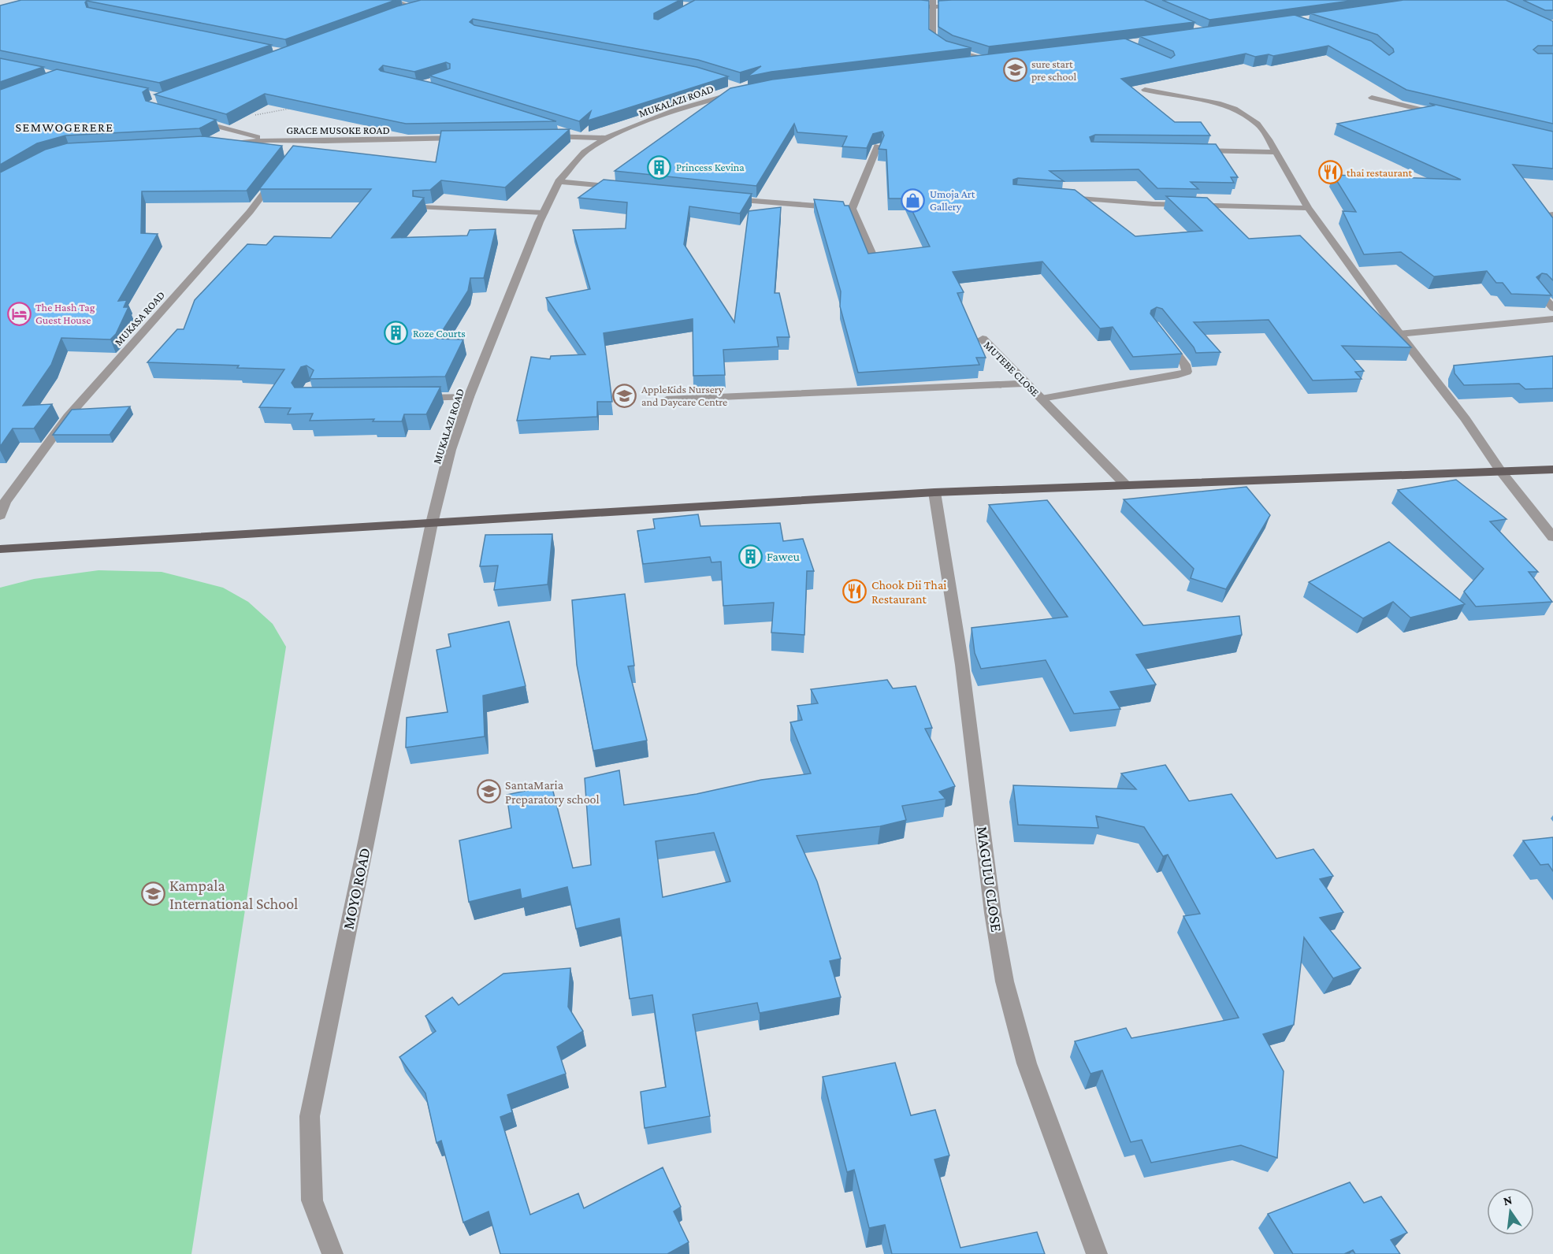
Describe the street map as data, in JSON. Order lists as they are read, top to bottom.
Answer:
{
  "streets": {
    "street": [
      "MUKALAZI ROAD",
      "GRACE MUSOKE ROAD",
      "MUKASA ROAD",
      "MUTEBE CLOSE",
      "MAGULU CLOSE",
      "MOYO ROAD"
    ]
  },
  "crossings": [
    ["MUKALAZI ROAD", "MOYO ROAD"]
  ],
  "districts": ["SEMWOGERERE"],
  "places": {
    "school or university": [
      "sure start pre school",
      "AppleKids Nursery and Daycare Centre",
      "SantaMaria Preparatory school",
      "Kampala International School"
    ],
    "building": ["Princess Kevina", "Roze Courts", "Faweu"],
    "restaurant": ["thai restaurant", "Chook Dii Thai Restaurant"],
    "shop": ["Umoja Art Gallery"],
    "hotel": ["The Hash Tag Guest House"]
  },
  "north": "top"
}
